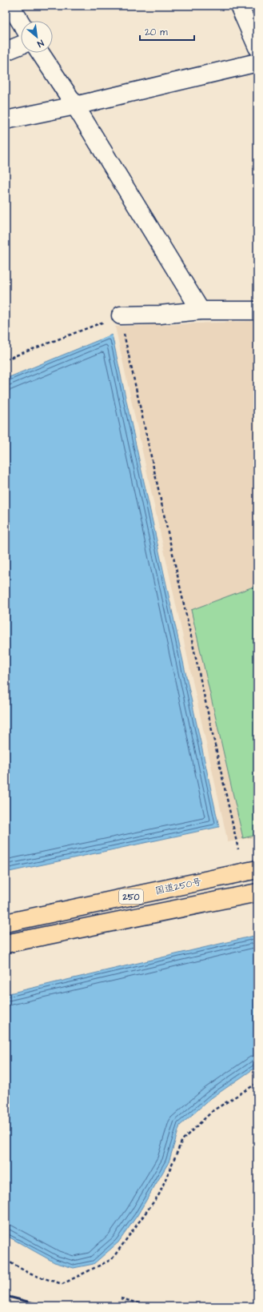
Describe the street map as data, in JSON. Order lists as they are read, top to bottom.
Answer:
{
  "streets": {
    "highway": ["国道250号", "250"]
  },
  "scale_bar": "20 m",
  "north": "bottom right"
}
